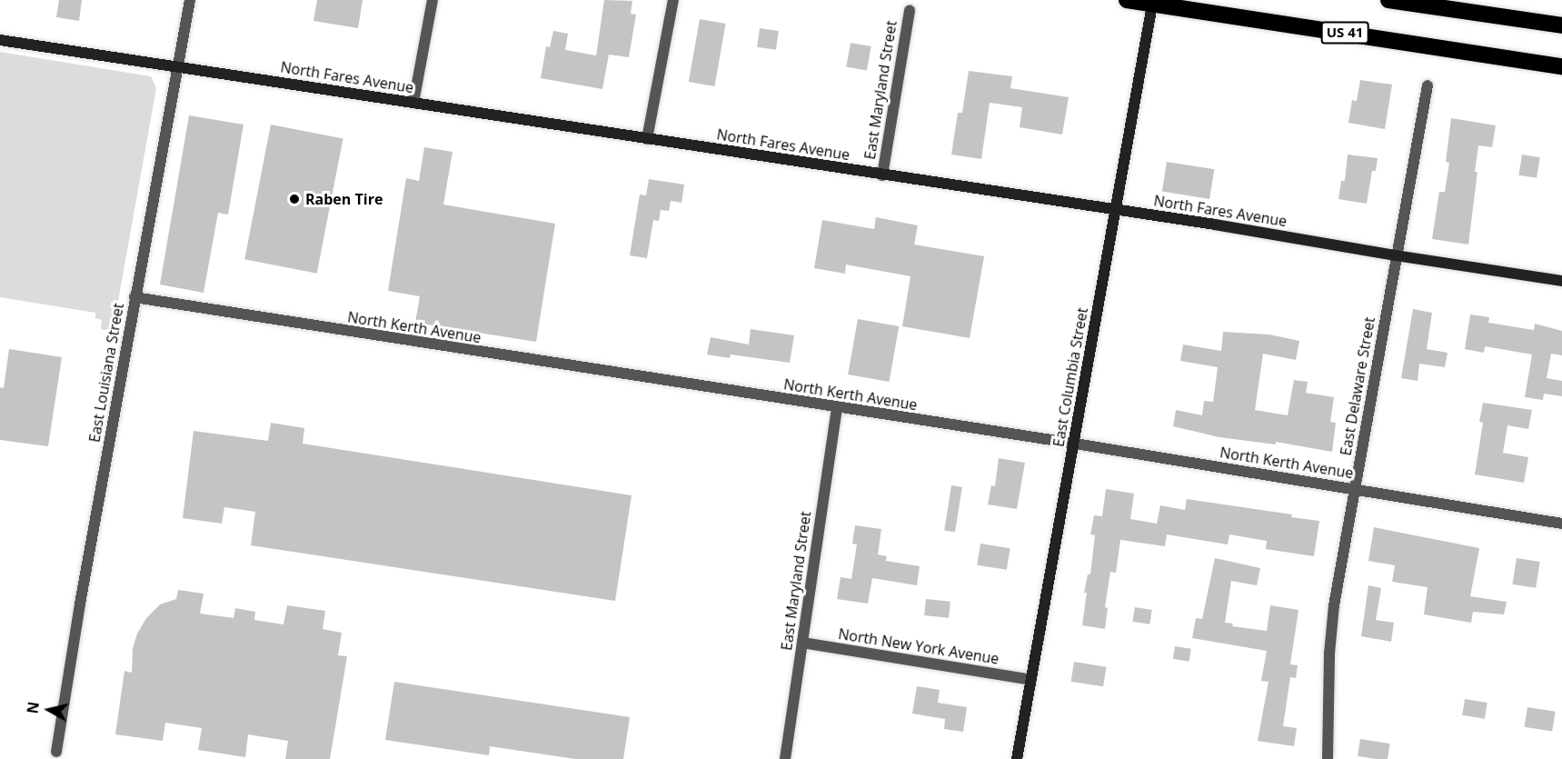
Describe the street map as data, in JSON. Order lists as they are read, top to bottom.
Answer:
{
  "streets": {
    "highway": ["US 41"],
    "street": [
      "North Fares Avenue",
      "East Maryland Street",
      "North Kerth Avenue",
      "East Louisiana Street",
      "East Columbia Street",
      "East Delaware Street",
      "North New York Avenue"
    ]
  },
  "crossings": [
    ["US 41", "East Columbia Street"],
    ["North Fares Avenue", "East Maryland Street"],
    ["North Fares Avenue", "East Louisiana Street"],
    ["North Fares Avenue", "East Columbia Street"],
    ["North Fares Avenue", "East Delaware Street"],
    ["East Maryland Street", "North Kerth Avenue"],
    ["East Maryland Street", "North New York Avenue"],
    ["North Kerth Avenue", "East Louisiana Street"],
    ["North Kerth Avenue", "East Columbia Street"],
    ["North Kerth Avenue", "East Delaware Street"],
    ["East Columbia Street", "North New York Avenue"]
  ],
  "places": ["Raben Tire"],
  "north": "left"
}
